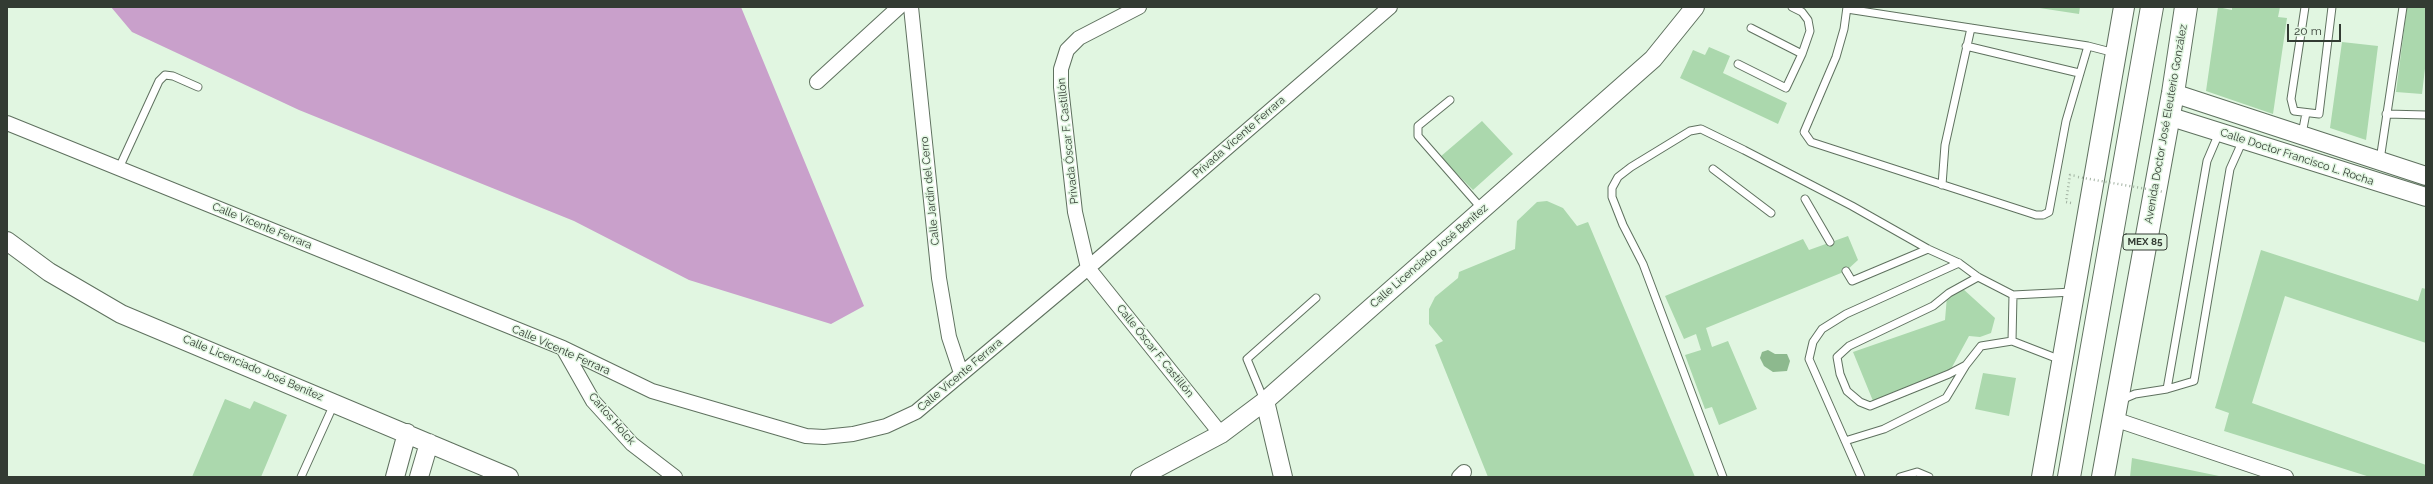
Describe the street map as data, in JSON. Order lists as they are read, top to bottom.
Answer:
{
  "streets": {
    "highway": ["Avenida Doctor José Eleuterio González", "MEX 85"],
    "street": [
      "Privada Vicente Ferrara",
      "Privada Óscar F. Castillón",
      "Calle Doctor Francisco L. Rocha",
      "Calle Jardín del Cerro",
      "Calle Vicente Ferrara",
      "Calle Licenciado José Benítez",
      "Calle Óscar F. Castillón",
      "Carlos Holck"
    ]
  },
  "crossings": [
    ["Avenida Doctor José Eleuterio González", "Calle Doctor Francisco L. Rocha"],
    ["Privada Vicente Ferrara", "Privada Óscar F. Castillón"],
    ["Privada Vicente Ferrara", "Calle Vicente Ferrara"],
    ["Privada Vicente Ferrara", "Calle Óscar F. Castillón"],
    ["Privada Óscar F. Castillón", "Calle Vicente Ferrara"],
    ["Privada Óscar F. Castillón", "Calle Óscar F. Castillón"],
    ["Calle Jardín del Cerro", "Calle Vicente Ferrara"],
    ["Calle Vicente Ferrara", "Calle Óscar F. Castillón"],
    ["Calle Vicente Ferrara", "Carlos Holck"],
    ["Calle Licenciado José Benítez", "Calle Óscar F. Castillón"]
  ],
  "scale_bar": "20 m"
}
